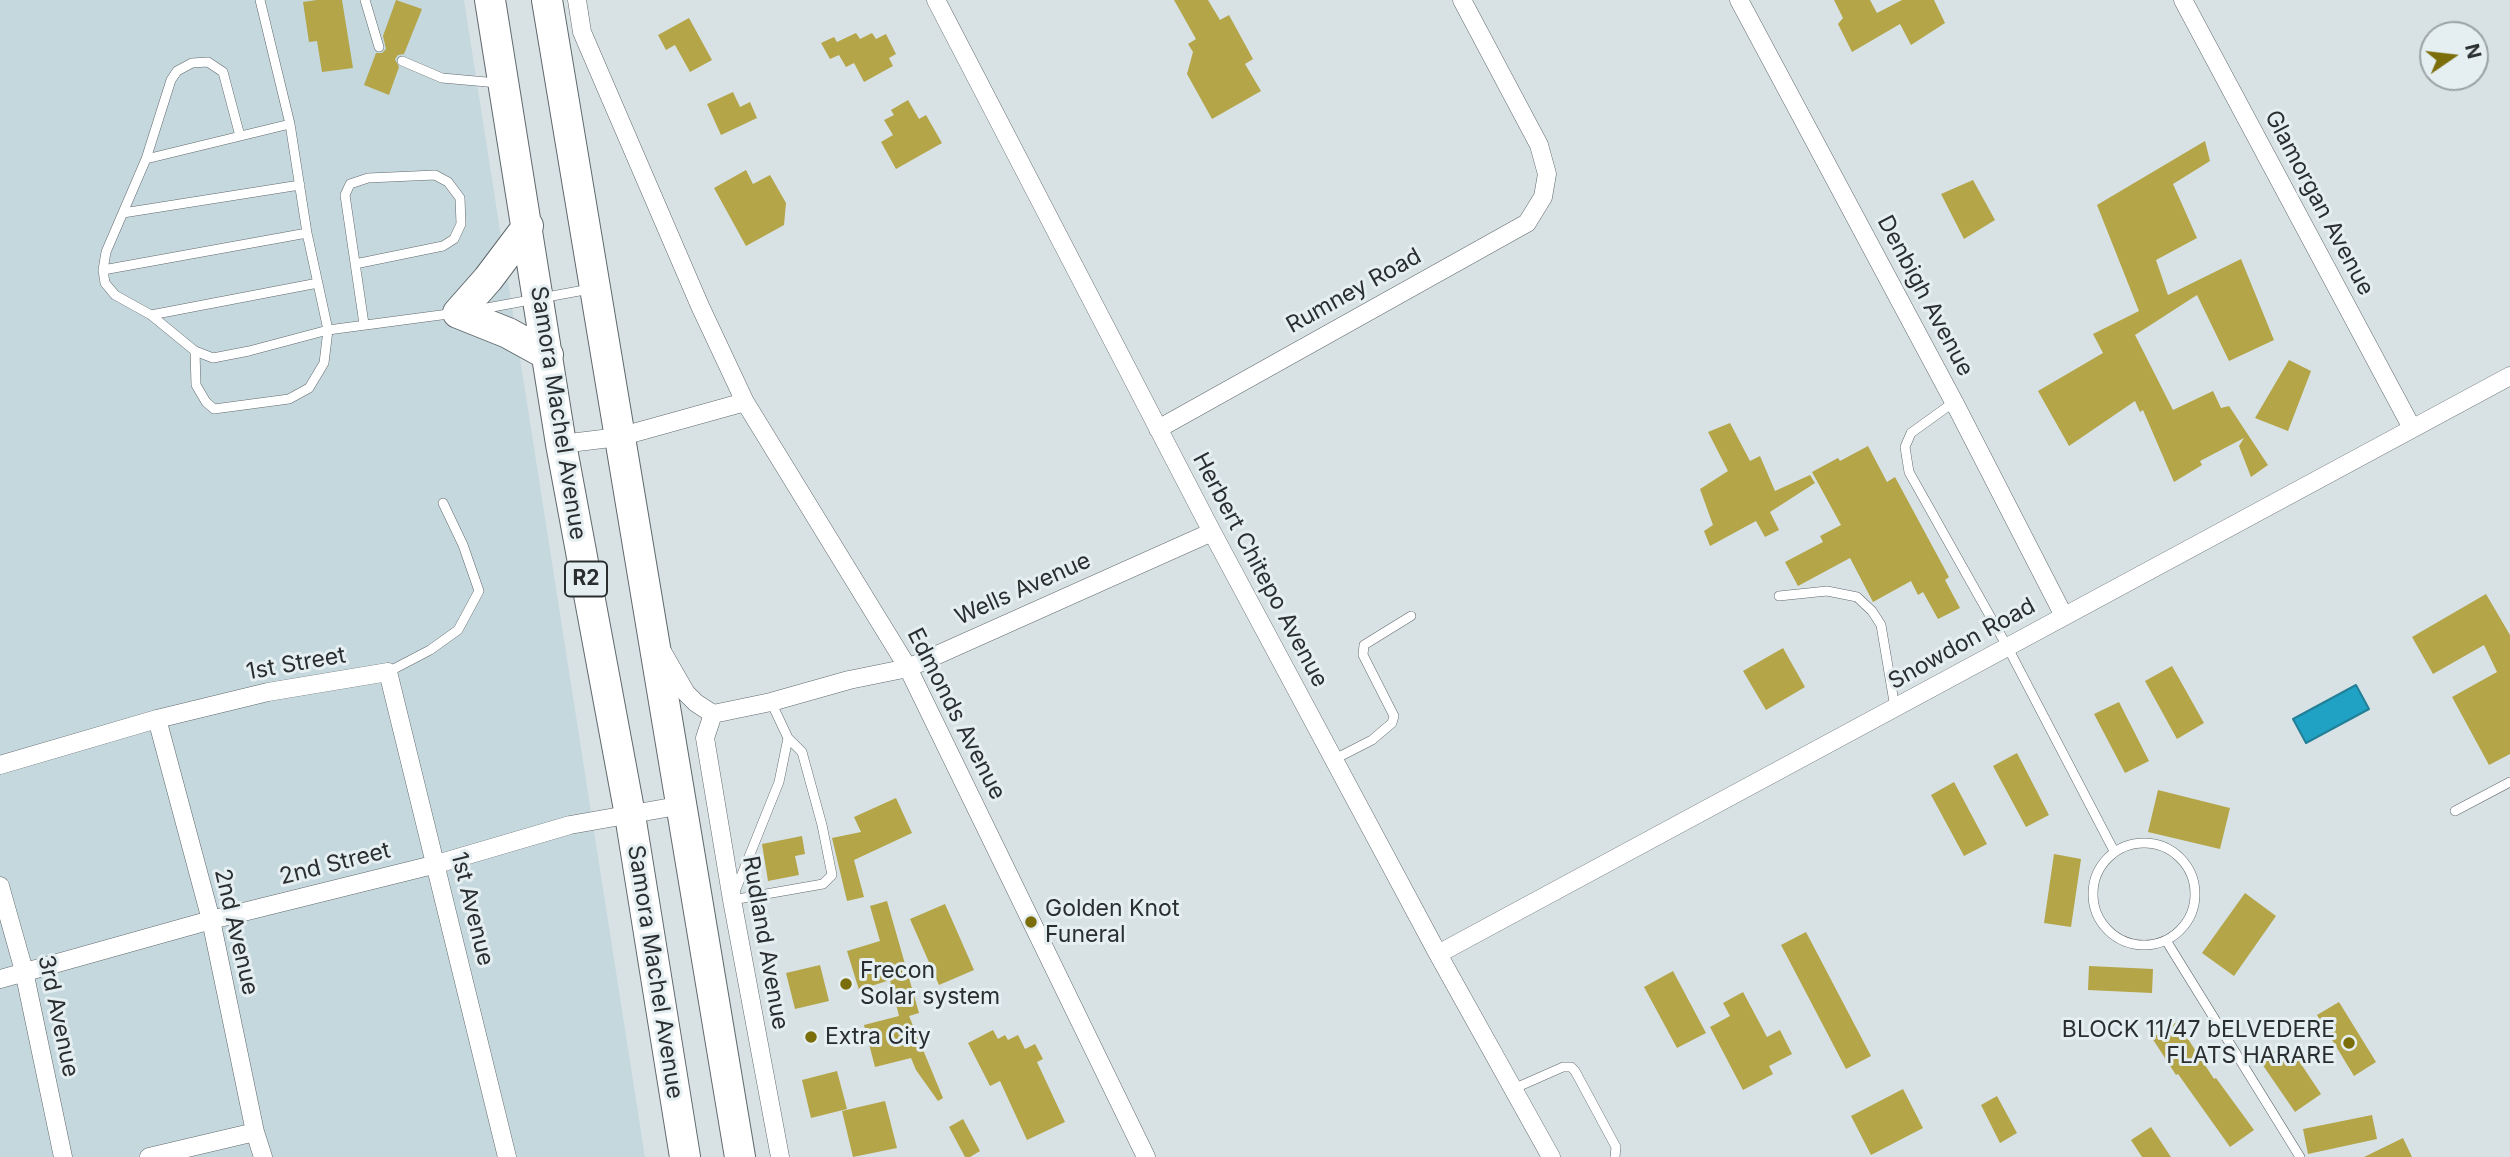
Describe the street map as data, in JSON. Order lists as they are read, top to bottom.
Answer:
{
  "streets": {
    "highway": ["Samora Machel Avenue", "R2"],
    "street": [
      "Glamorgan Avenue",
      "Rumney Road",
      "Denbigh Avenue",
      "Herbert Chitepo Avenue",
      "Wells Avenue",
      "Snowdon Road",
      "1st Street",
      "Edmonds Avenue",
      "2nd Street",
      "1st Avenue",
      "2nd Avenue",
      "Rudland Avenue",
      "3rd Avenue"
    ]
  },
  "crossings": [
    ["Glamorgan Avenue", "Snowdon Road"],
    ["Rumney Road", "Herbert Chitepo Avenue"],
    ["Denbigh Avenue", "Snowdon Road"],
    ["Samora Machel Avenue", "2nd Street"],
    ["Herbert Chitepo Avenue", "Wells Avenue"],
    ["Herbert Chitepo Avenue", "Snowdon Road"],
    ["R2", "2nd Street"],
    ["Wells Avenue", "Edmonds Avenue"],
    ["Wells Avenue", "Rudland Avenue"],
    ["1st Street", "1st Avenue"],
    ["1st Street", "2nd Avenue"],
    ["2nd Street", "1st Avenue"],
    ["2nd Street", "2nd Avenue"],
    ["2nd Street", "3rd Avenue"]
  ],
  "places": [
    "Golden Knot Funeral",
    "Frecon Solar system",
    "Extra City",
    "BLOCK 11/47 bELVEDERE FLATS HARARE"
  ],
  "north": "right"
}
